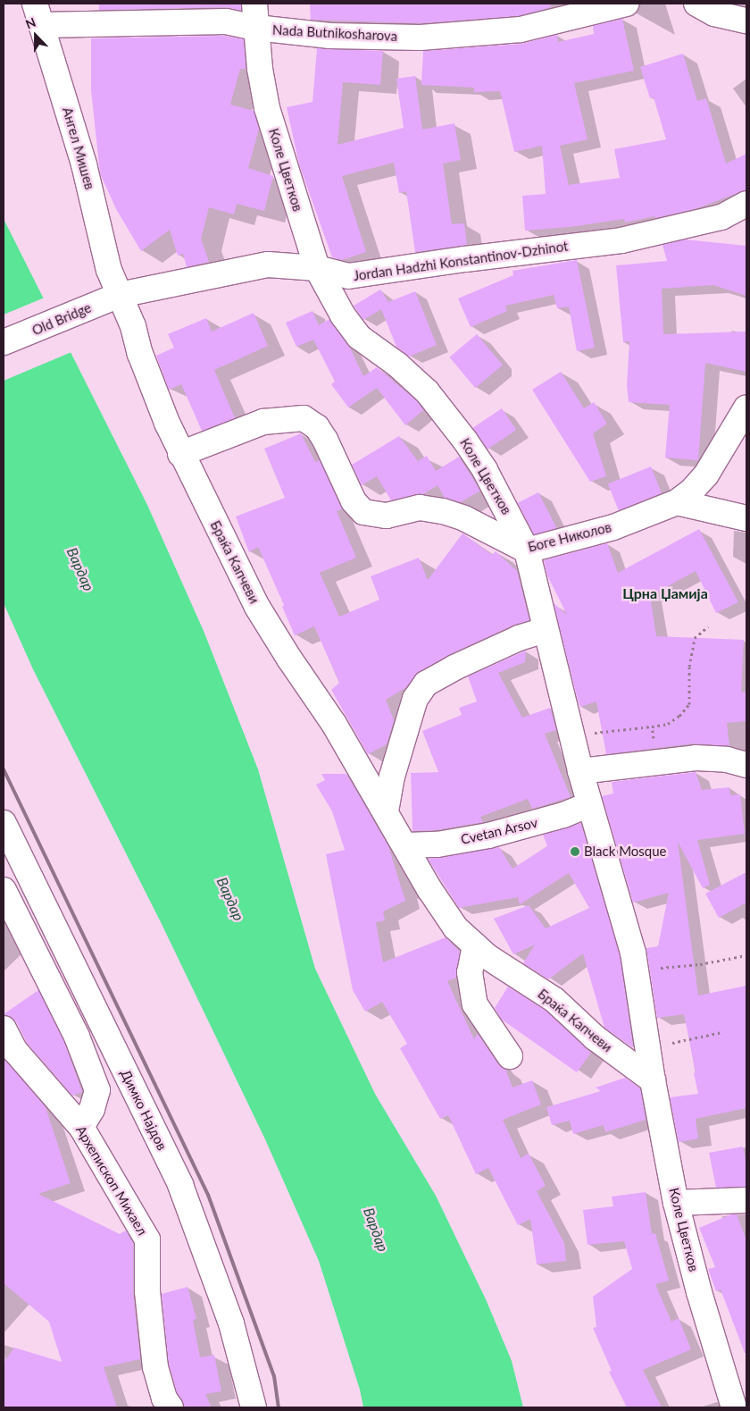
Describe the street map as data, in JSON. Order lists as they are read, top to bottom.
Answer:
{
  "streets": {
    "street": [
      "Nada Butnikosharova",
      "Ангел Мишев",
      "Коле Цветков",
      "Jordan Hadzhi Konstantinov-Dzhinot",
      "Old Bridge",
      "Боге Николов",
      "Браќа Капчеви",
      "Cvetan Arsov",
      "Димко Најдов",
      "Архепископ Михаел"
    ]
  },
  "crossings": [
    ["Nada Butnikosharova", "Ангел Мишев"],
    ["Nada Butnikosharova", "Коле Цветков"],
    ["Ангел Мишев", "Jordan Hadzhi Konstantinov-Dzhinot"],
    ["Ангел Мишев", "Old Bridge"],
    ["Ангел Мишев", "Браќа Капчеви"],
    ["Коле Цветков", "Jordan Hadzhi Konstantinov-Dzhinot"],
    ["Коле Цветков", "Боге Николов"],
    ["Коле Цветков", "Браќа Капчеви"],
    ["Коле Цветков", "Cvetan Arsov"],
    ["Jordan Hadzhi Konstantinov-Dzhinot", "Old Bridge"],
    ["Jordan Hadzhi Konstantinov-Dzhinot", "Браќа Капчеви"],
    ["Old Bridge", "Браќа Капчеви"],
    ["Боге Николов", "Браќа Капчеви"],
    ["Браќа Капчеви", "Cvetan Arsov"]
  ],
  "districts": ["Црна Џамија"],
  "water": ["Вардар"],
  "places": ["Black Mosque"],
  "north": "top"
}
